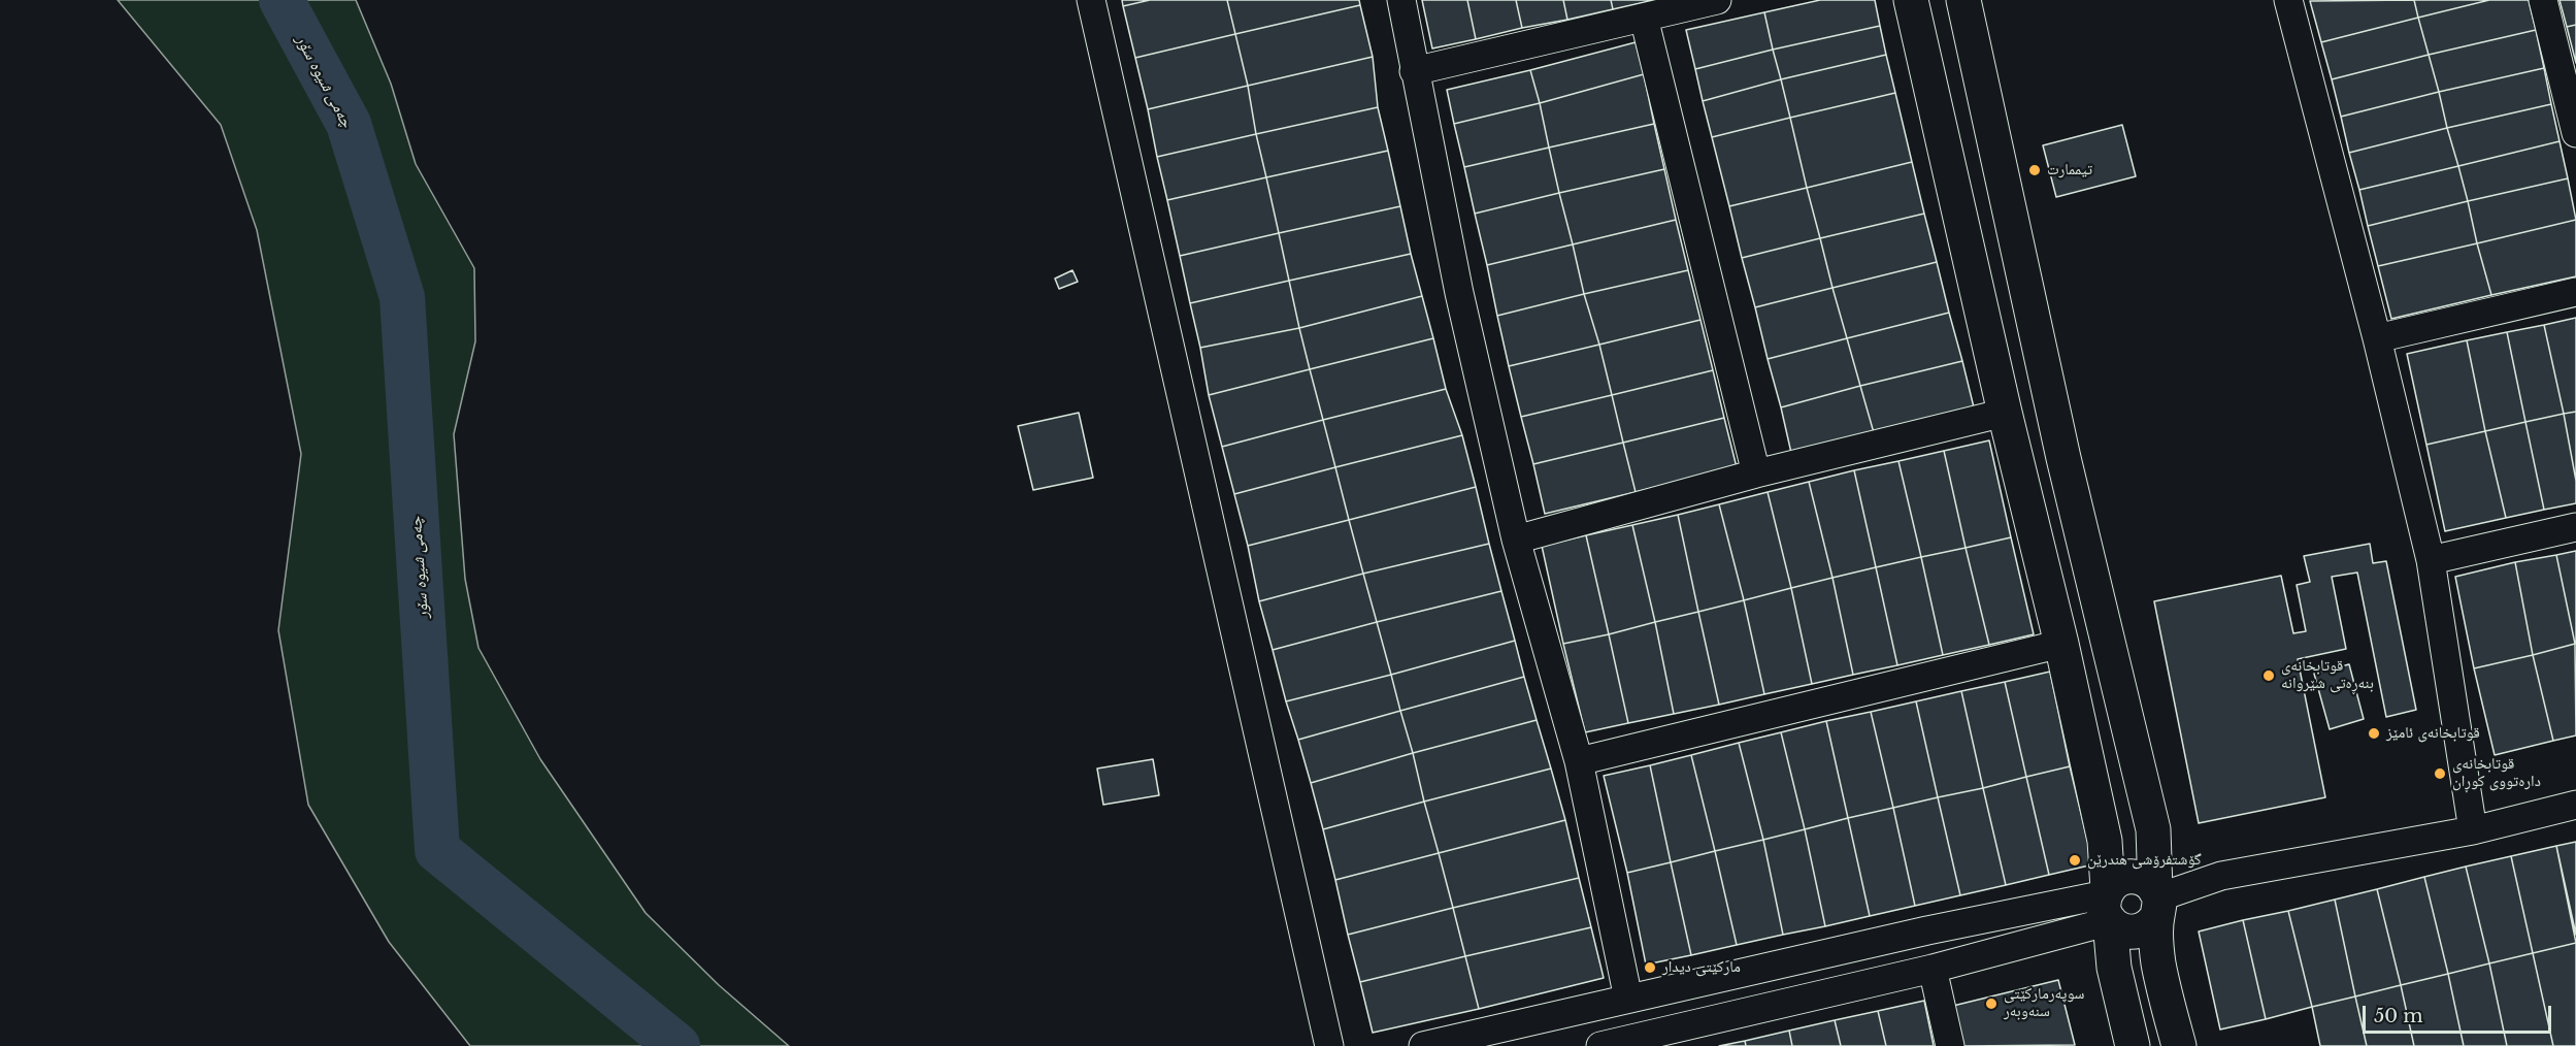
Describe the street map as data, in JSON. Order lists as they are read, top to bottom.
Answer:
{
  "water": ["چەمی شیوە سۆر"],
  "places": [
    "تیممارت",
    "قوتابخانەی بنەڕەتی شێروانە",
    "قوتابخانەی ئامێز",
    "قوتابخانەی دارەتووی کوڕان",
    "گۆشتفرۆشی هندرێن",
    "مارکێتی دیدار",
    "سوپەرمارکێتی سنەوبەر"
  ],
  "scale_bar": "50 m"
}
